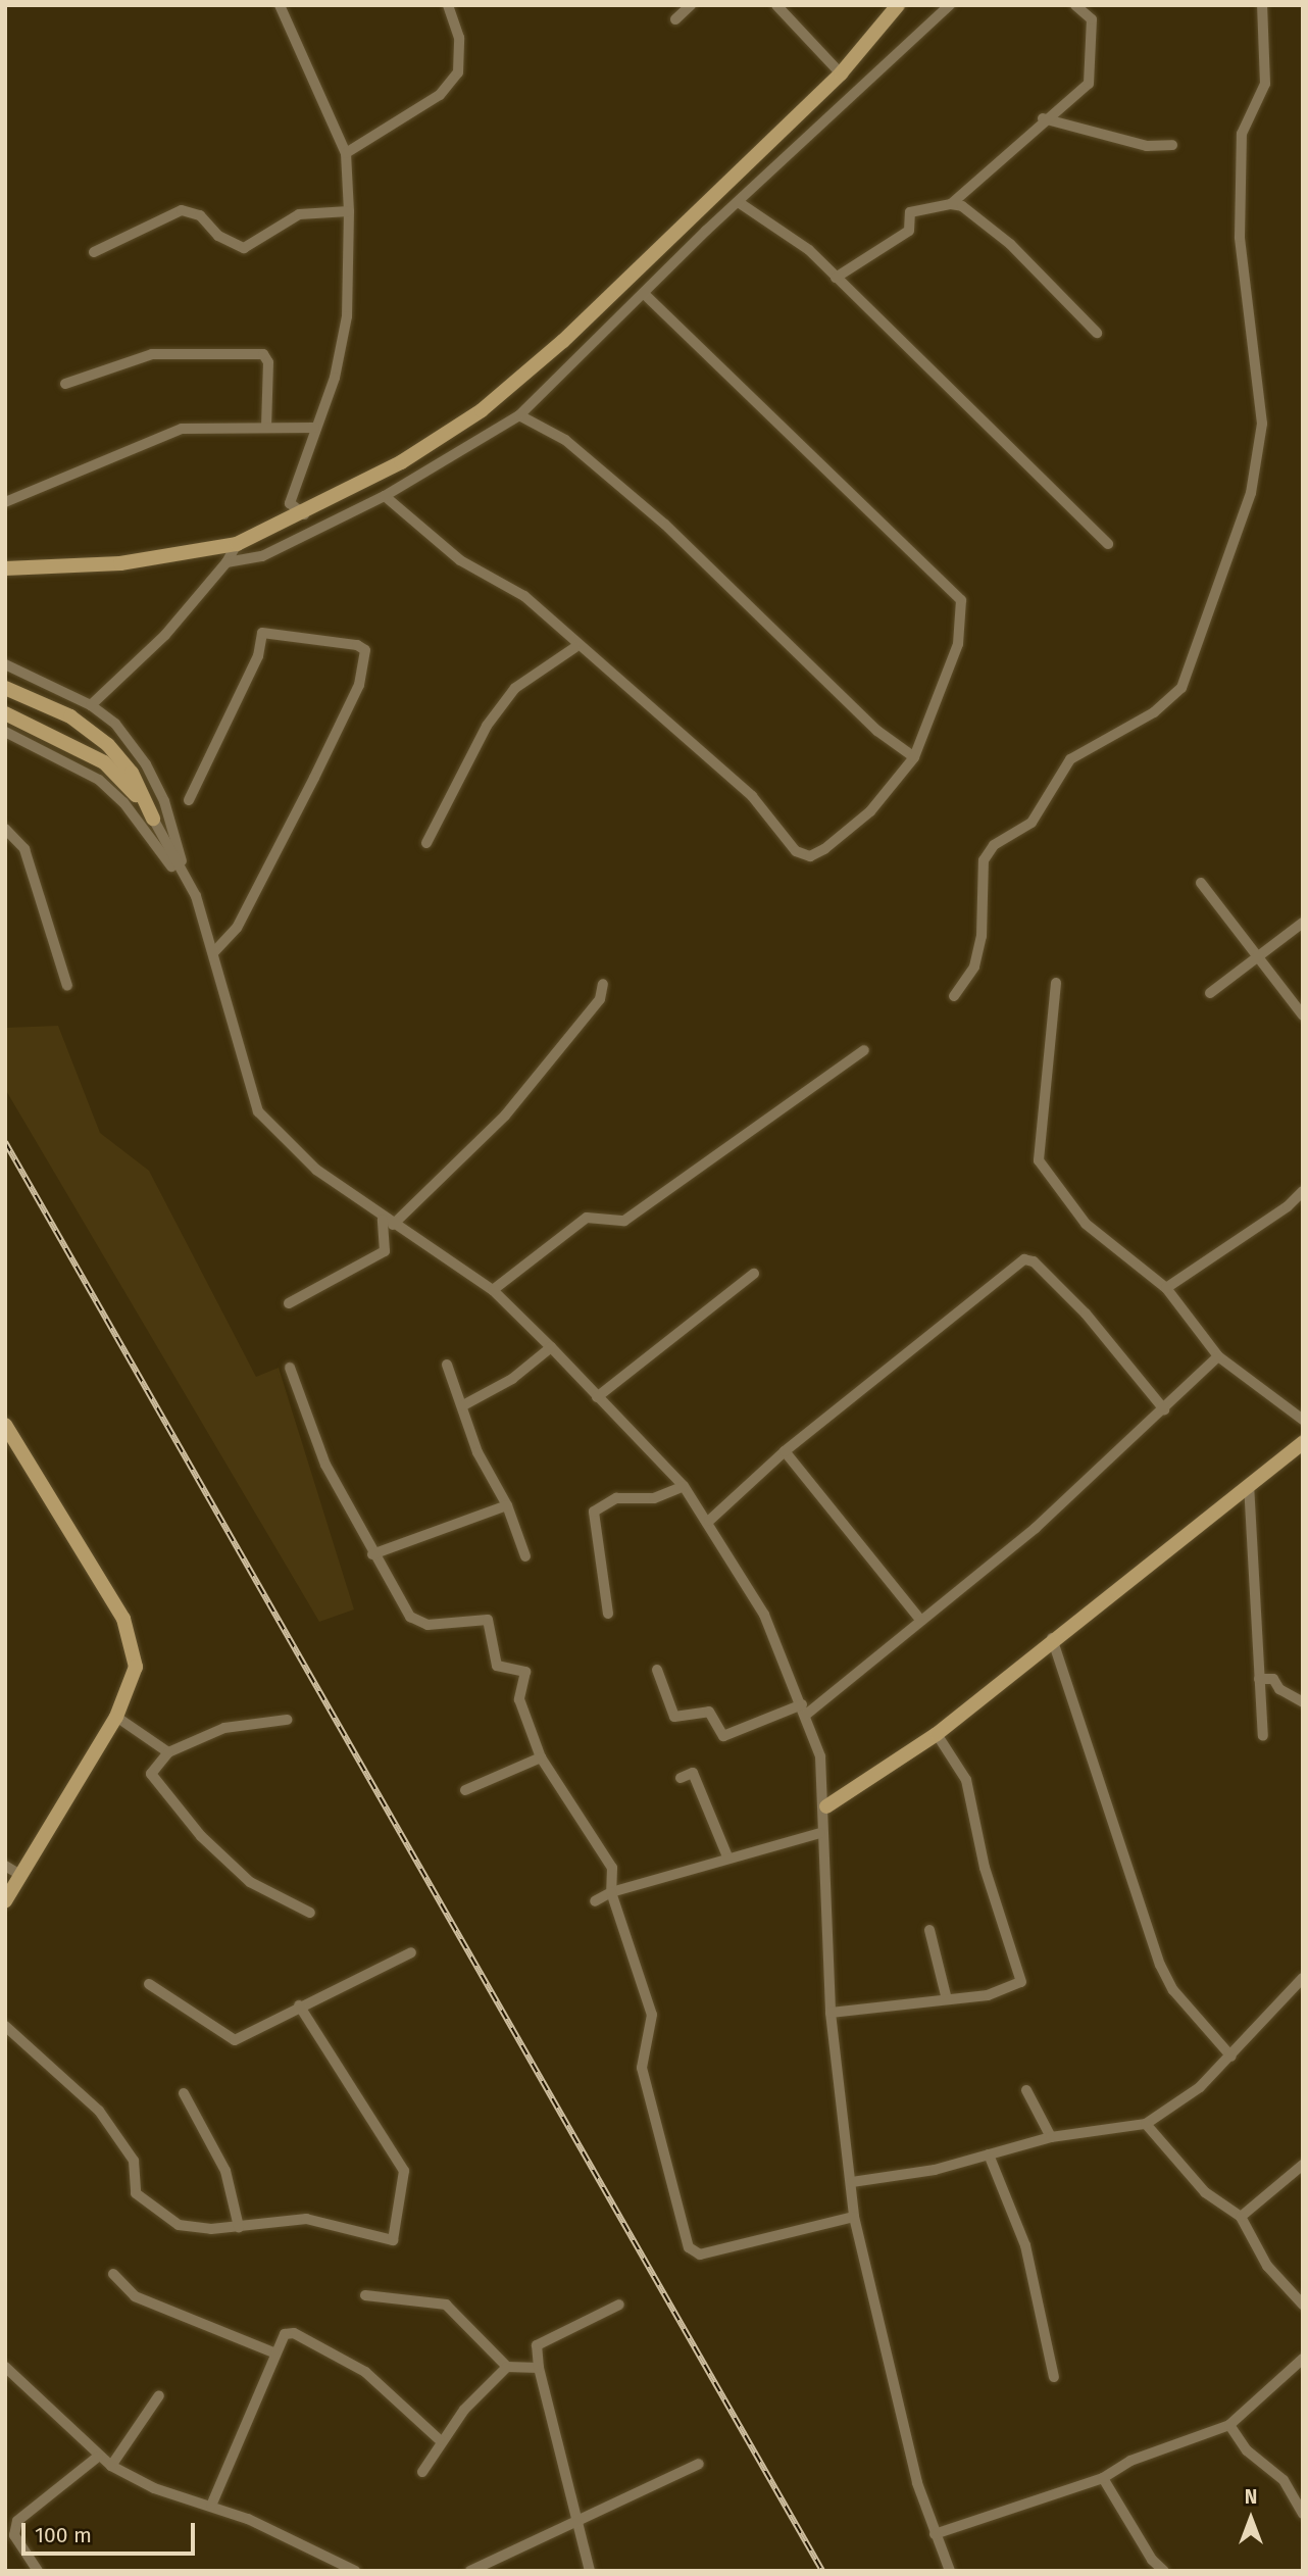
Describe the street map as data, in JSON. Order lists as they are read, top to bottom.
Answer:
{
  "scale_bar": "100 m",
  "north": "top"
}
